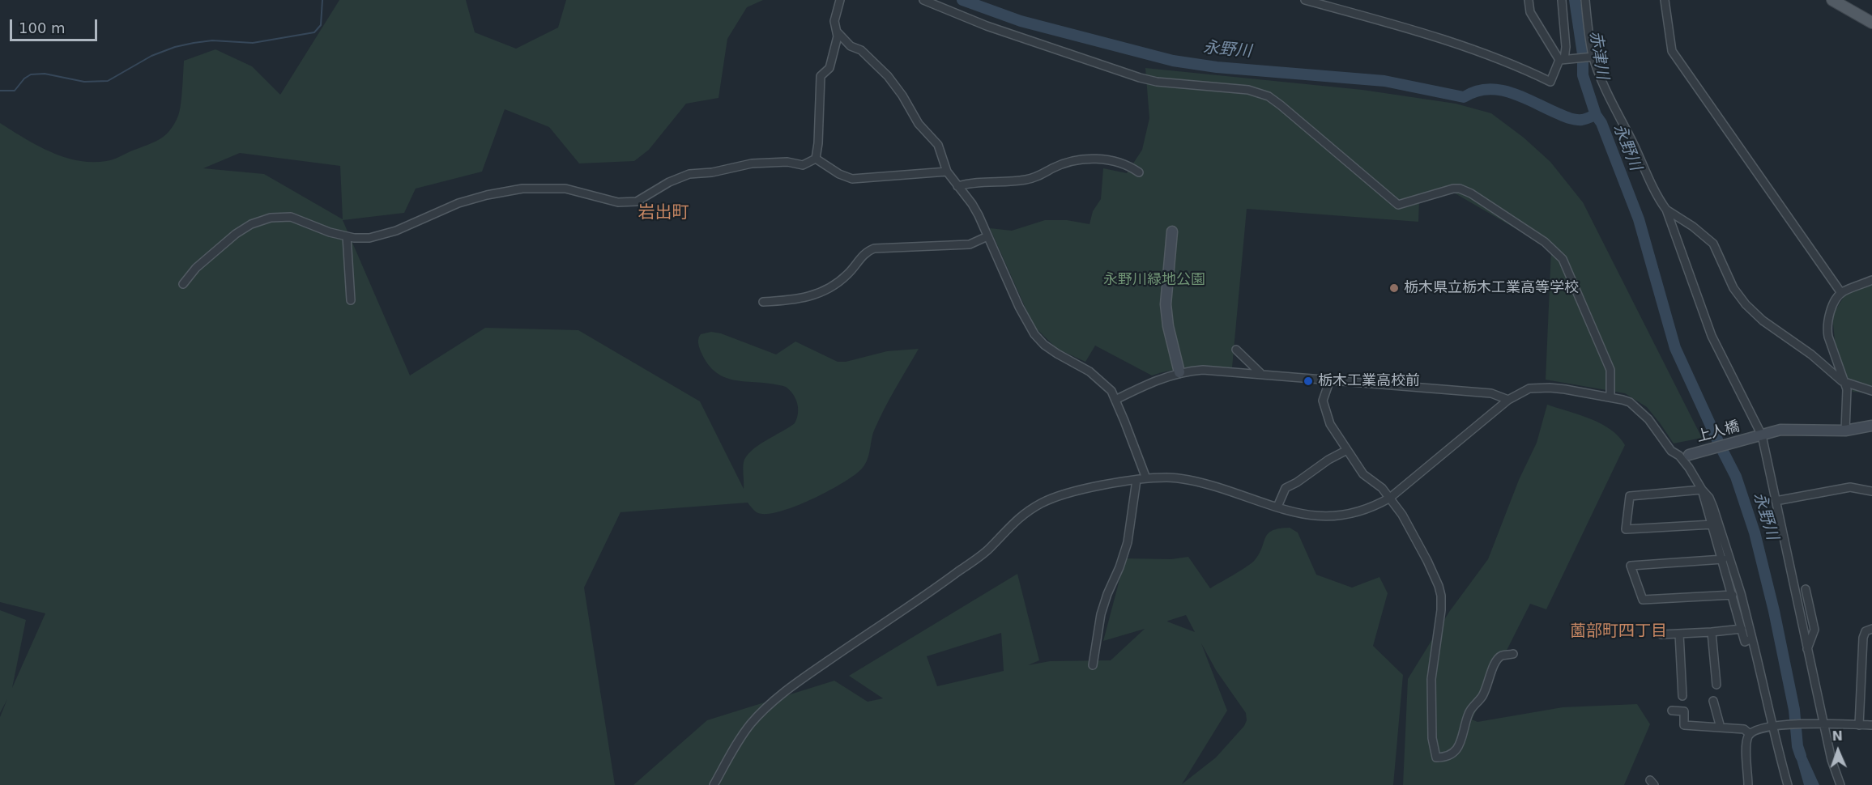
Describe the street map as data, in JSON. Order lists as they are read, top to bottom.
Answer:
{
  "streets": {
    "street": ["上人橋"]
  },
  "districts": ["岩出町", "薗部町四丁目"],
  "water": ["永野川", "赤津川"],
  "parks": ["永野川緑地公園"],
  "places": ["栃木県立栃木工業高等学校", "栃木工業高校前"],
  "scale_bar": "100 m",
  "north": "top"
}
